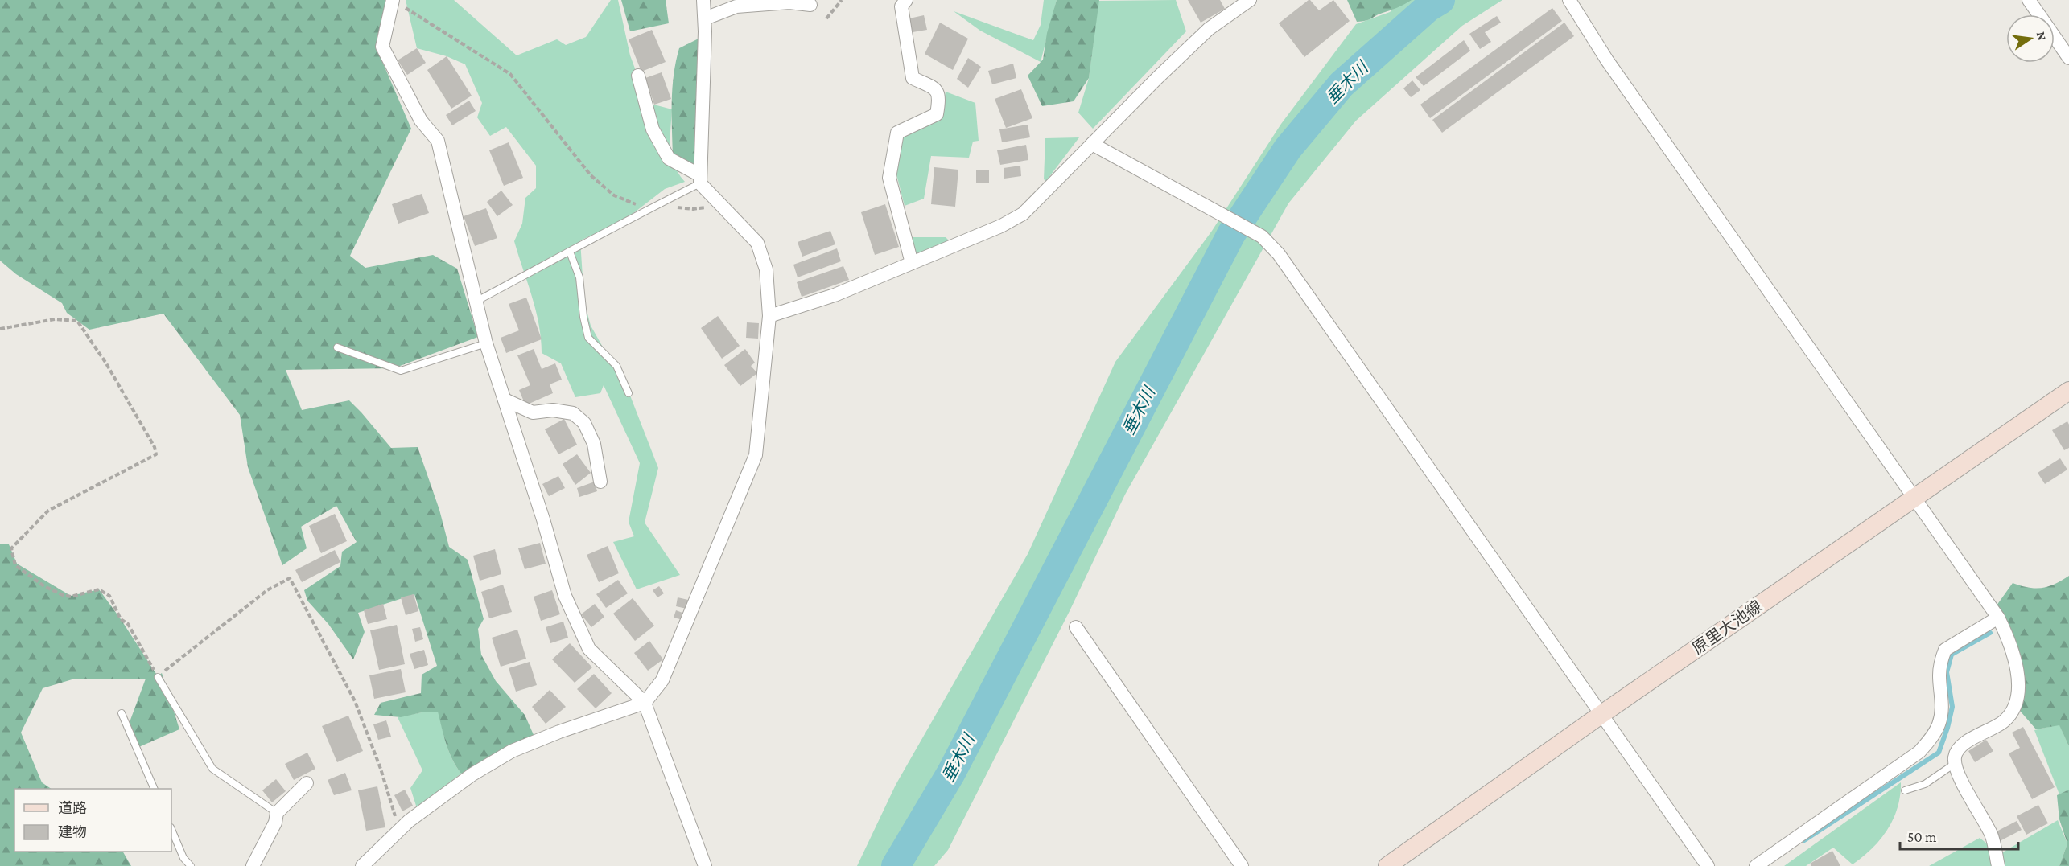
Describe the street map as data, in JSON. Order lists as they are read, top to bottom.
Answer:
{
  "streets": {
    "main road": ["原里大池線"]
  },
  "water": ["垂木川"],
  "legend": ["道路", "建物"],
  "scale_bar": "50 m",
  "north": "right"
}
